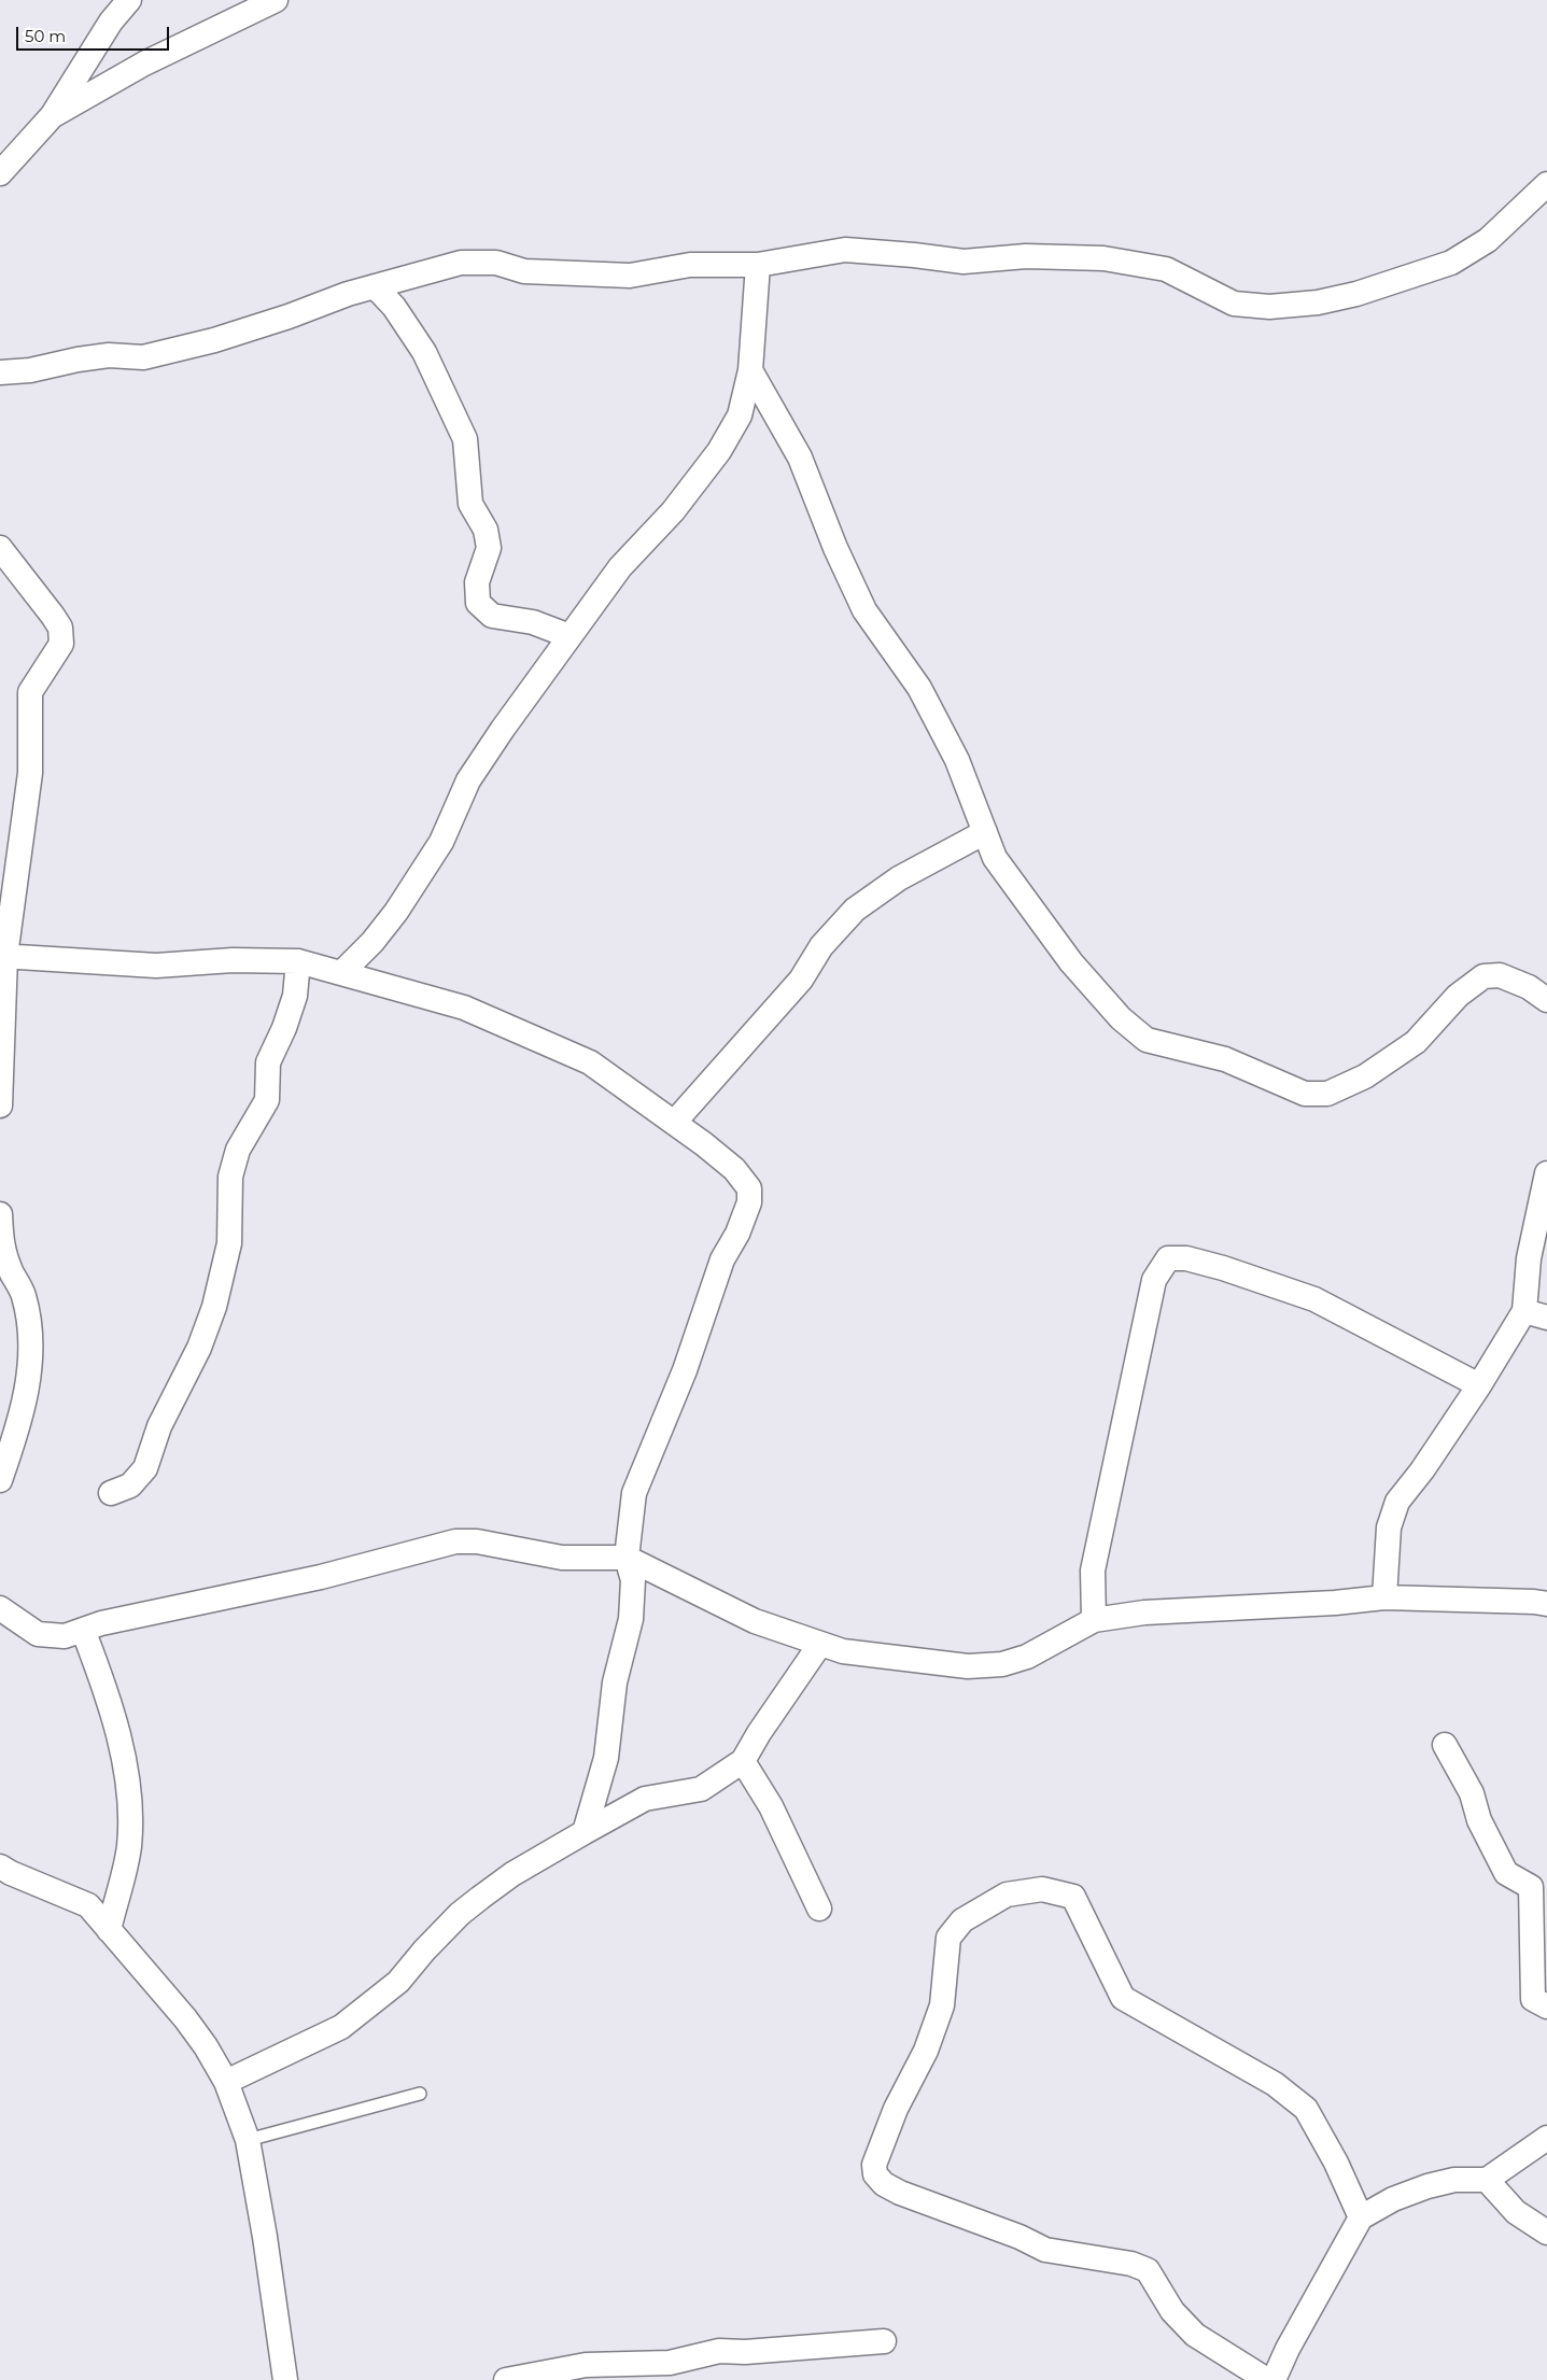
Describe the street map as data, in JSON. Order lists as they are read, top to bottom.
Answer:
{
  "scale_bar": "50 m"
}
